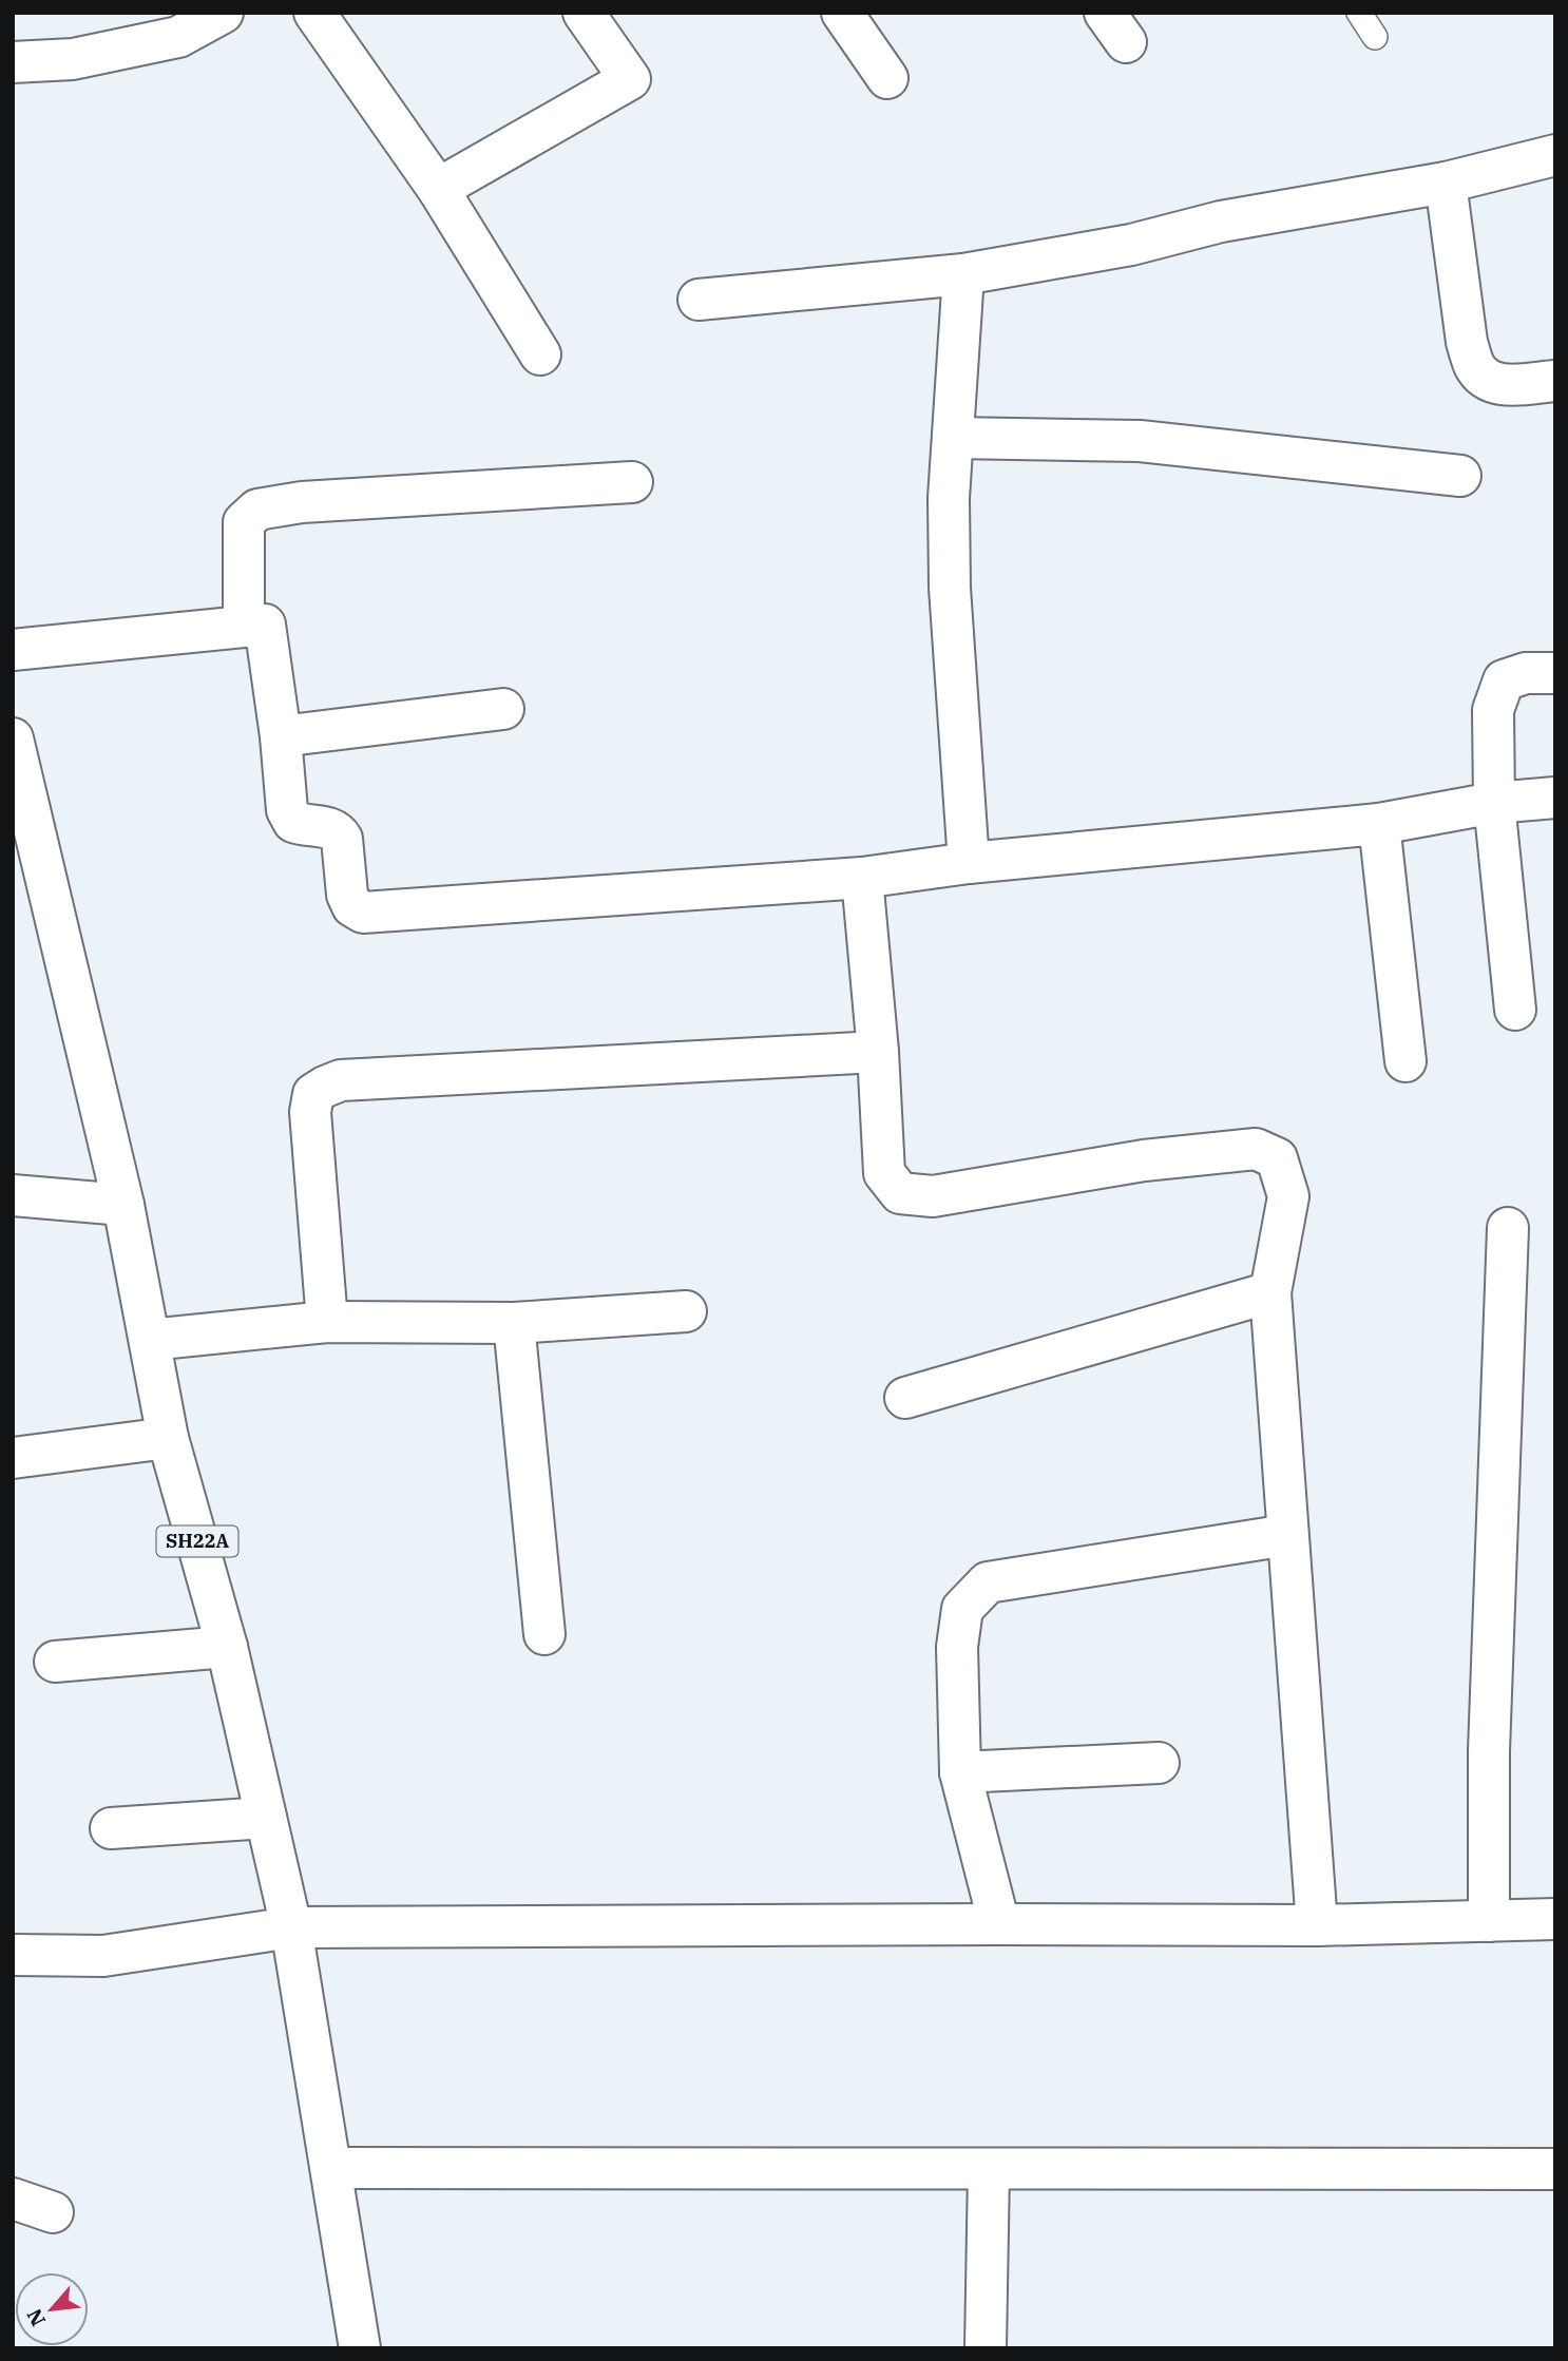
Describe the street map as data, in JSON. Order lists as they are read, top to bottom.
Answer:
{
  "streets": {
    "street": ["SH22A"]
  },
  "north": "bottom left"
}
